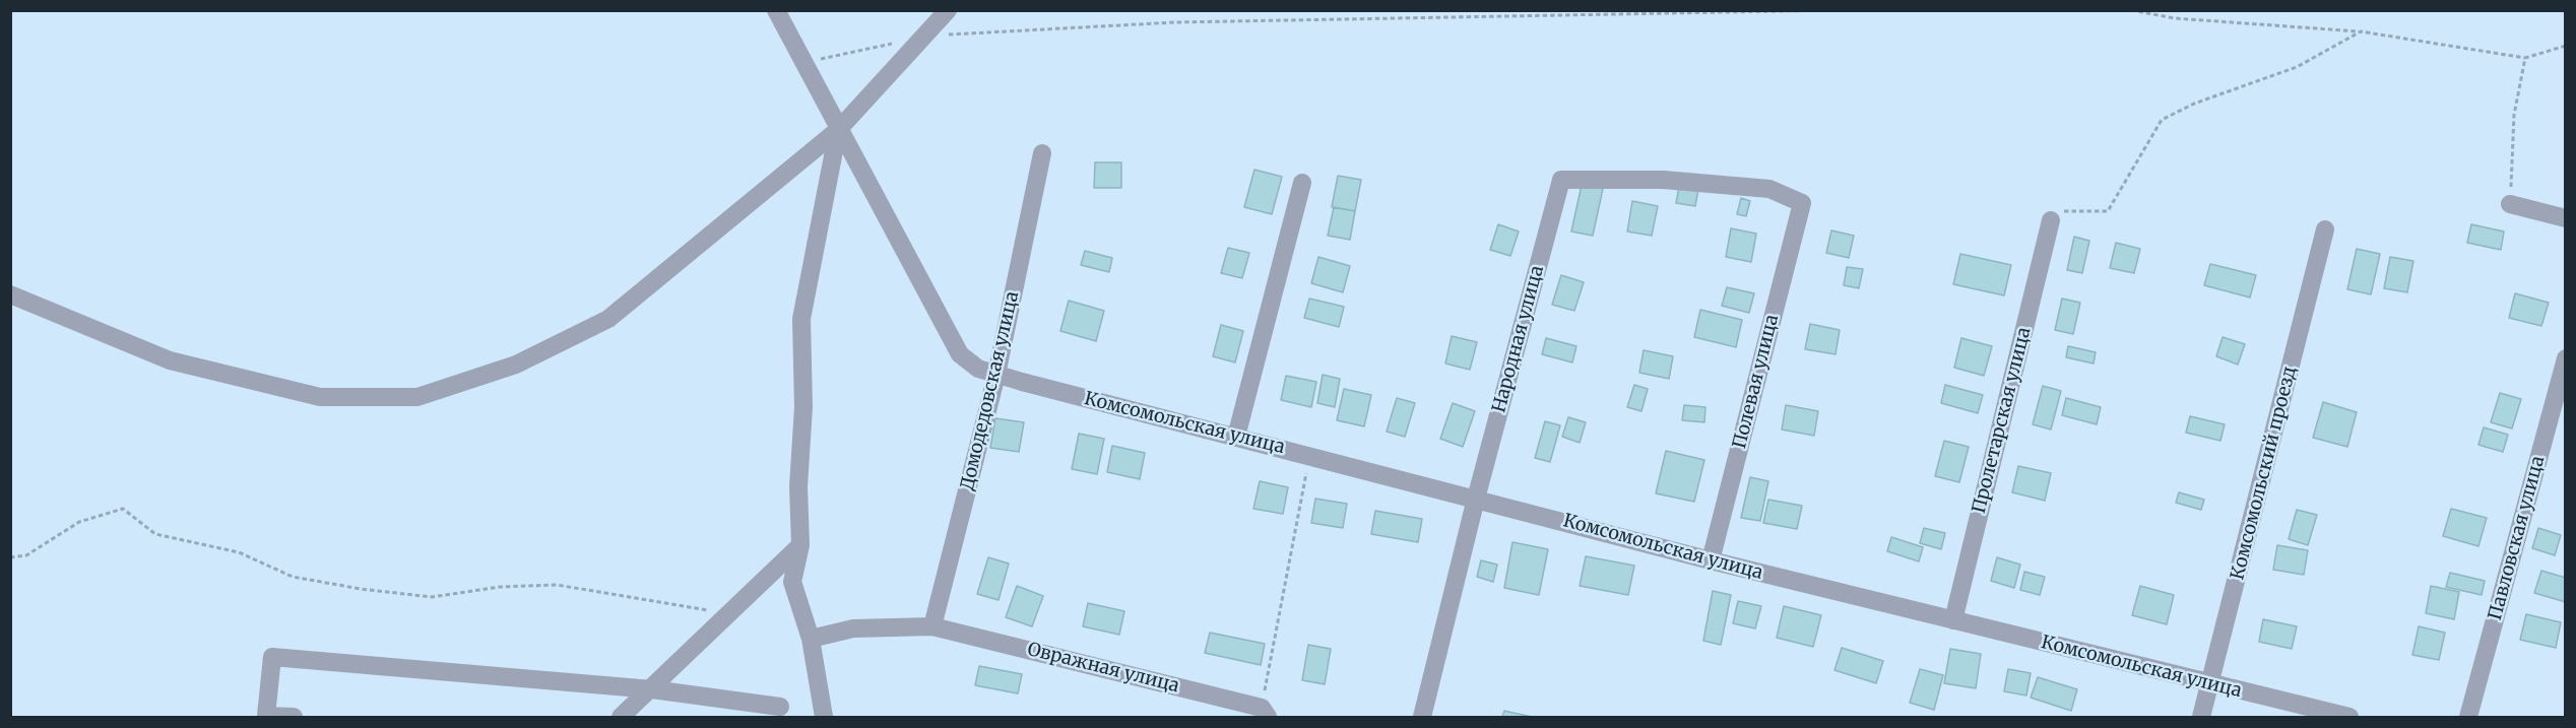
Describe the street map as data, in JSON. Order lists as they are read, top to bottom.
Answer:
{
  "streets": {
    "street": [
      "Народная улица",
      "Полевая улица",
      "Домодедовская улица",
      "Пролетарская улица",
      "Комсомольская улица",
      "Комсомольский проезд",
      "Павловская улица",
      "Овражная улица"
    ]
  },
  "crossings": [
    ["Народная улица", "Полевая улица"],
    ["Народная улица", "Комсомольская улица"],
    ["Полевая улица", "Комсомольская улица"],
    ["Домодедовская улица", "Комсомольская улица"],
    ["Домодедовская улица", "Овражная улица"],
    ["Пролетарская улица", "Комсомольская улица"],
    ["Комсомольская улица", "Комсомольский проезд"]
  ]
}
